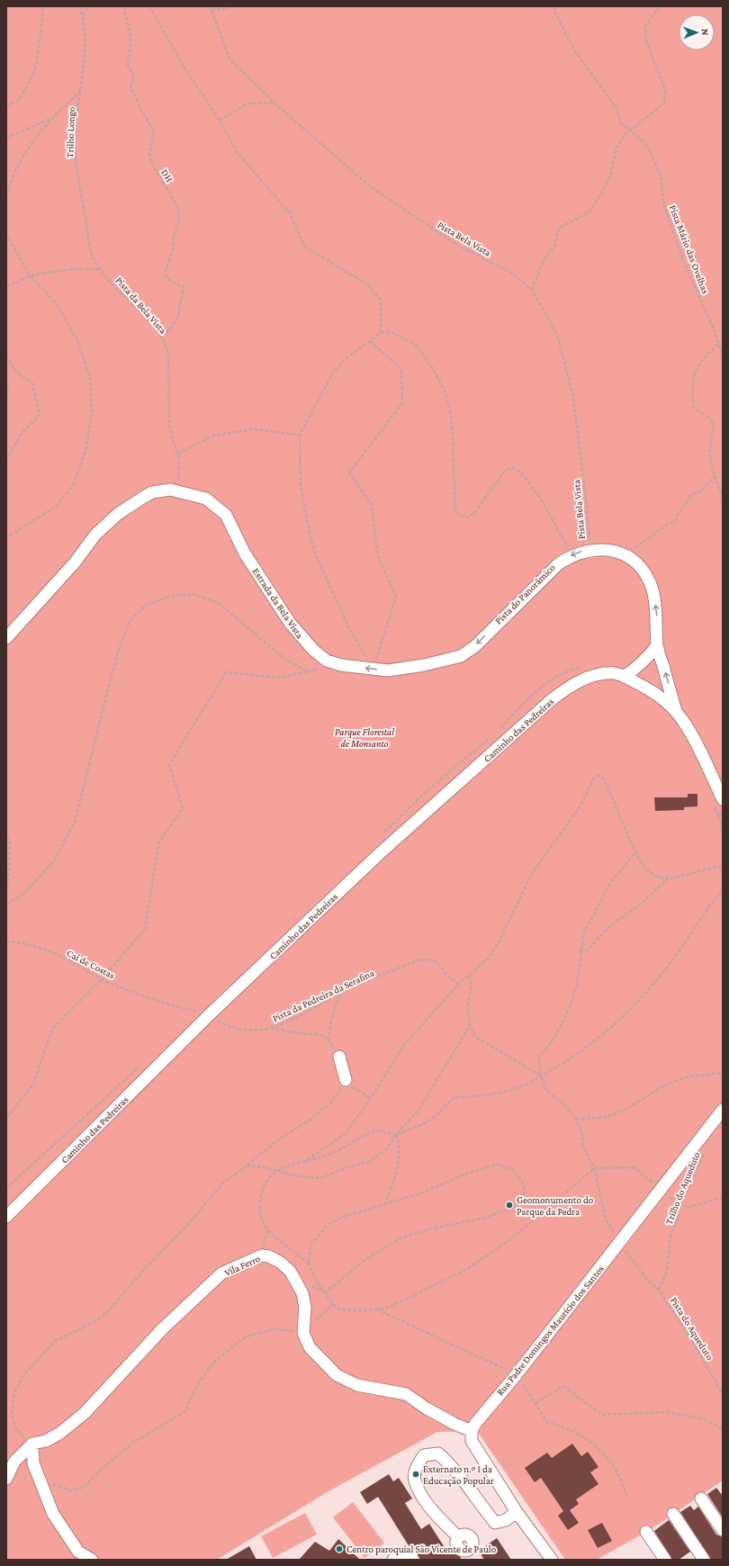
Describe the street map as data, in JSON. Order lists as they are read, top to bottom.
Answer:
{
  "streets": {
    "street": [
      "Estrada da Bela Vista",
      "Caminho das Pedreiras",
      "Vila Ferro",
      "Rua Padre Domingos Maurício dos Santos"
    ],
    "path": [
      "Trilho Longo",
      "DH",
      "Pista Bela Vista",
      "Pista Mário das Ovelhas",
      "Pista da Bela Vista",
      "Cai de Costas",
      "Pista da Pedreira da Serafina",
      "Trilho do Aqueduto",
      "Pista do Aqueduto"
    ]
  },
  "crossings": [
    ["Trilho Longo", "Pista da Bela Vista"],
    ["DH", "Pista da Bela Vista"],
    ["Pista da Bela Vista", "Estrada da Bela Vista"],
    ["Estrada da Bela Vista", "Caminho das Pedreiras"],
    ["Caminho das Pedreiras", "Cai de Costas"],
    ["Caminho das Pedreiras", "Pista da Pedreira da Serafina"],
    ["Cai de Costas", "Pista da Pedreira da Serafina"],
    ["Trilho do Aqueduto", "Pista do Aqueduto"],
    ["Trilho do Aqueduto", "Rua Padre Domingos Maurício dos Santos"],
    ["Pista do Aqueduto", "Rua Padre Domingos Maurício dos Santos"]
  ],
  "parks": ["Parque Florestal de Monsanto"],
  "places": ["Geomonumento do Parque da Pedra", "Externato n.º 1 da Educação Popular", "Centro paroquial São Vicente de Paulo"],
  "north": "right"
}
